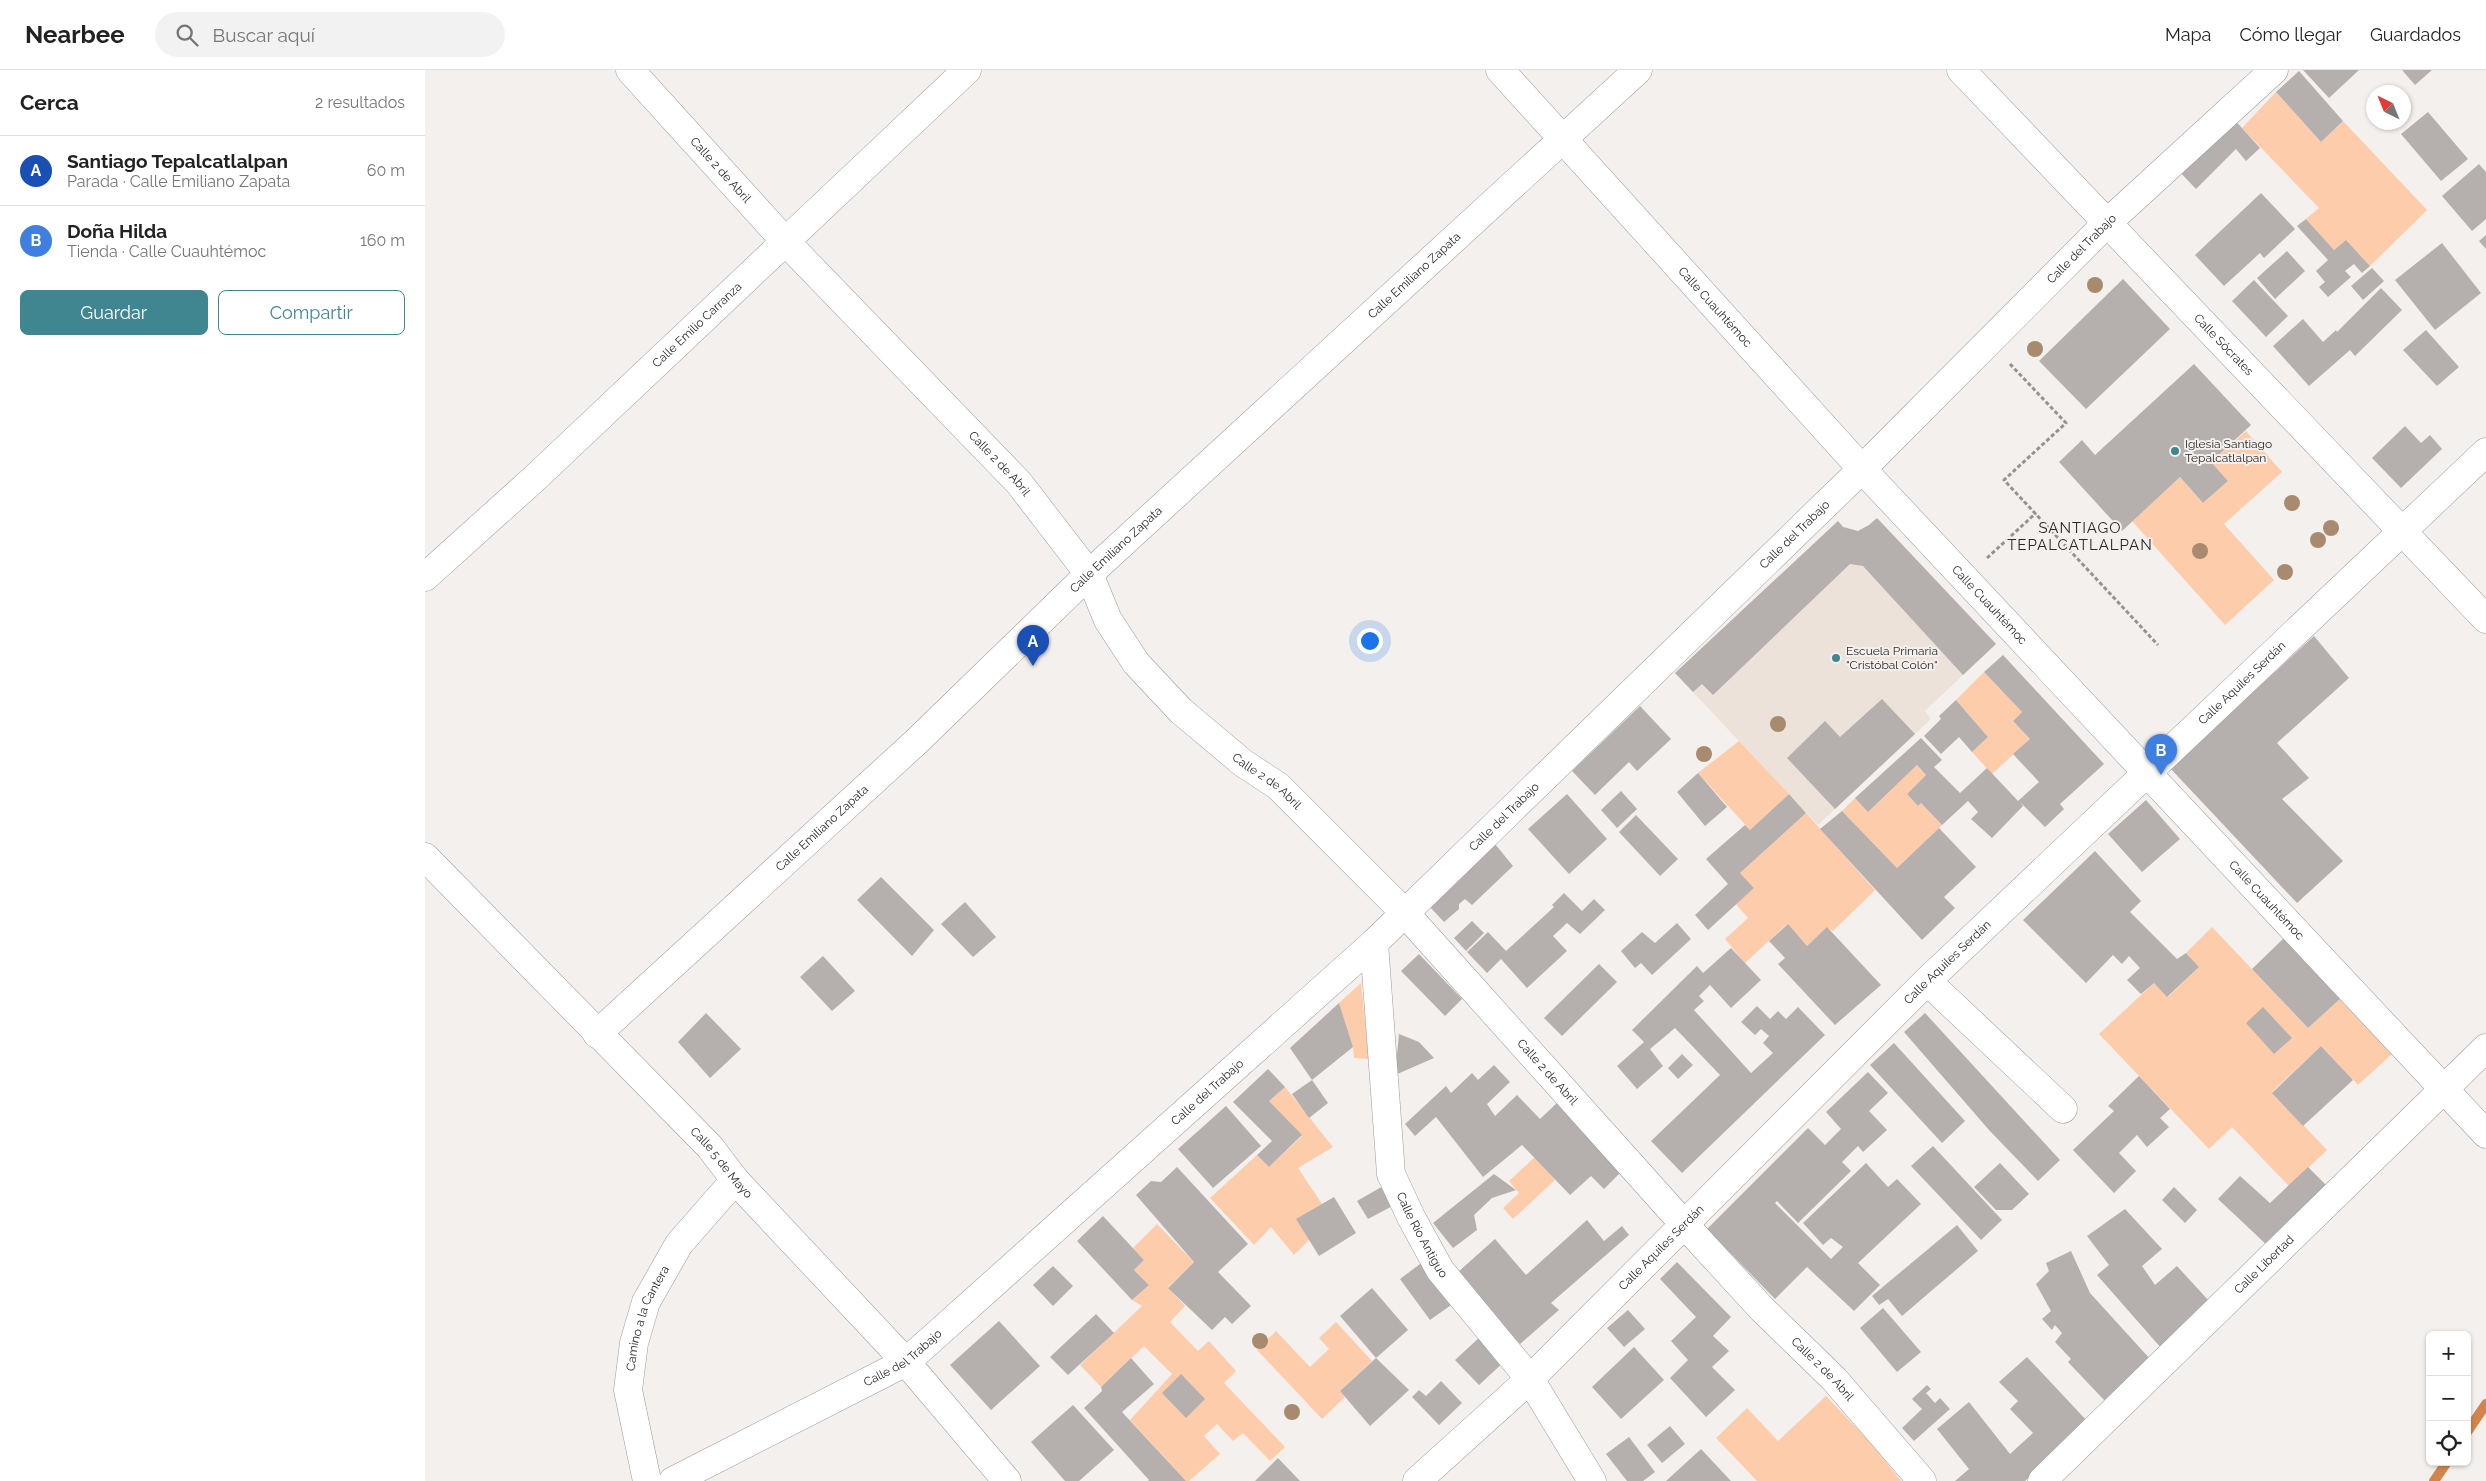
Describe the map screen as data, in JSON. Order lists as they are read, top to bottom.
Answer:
{
  "streets": {
    "street": [
      "Calle 2 de Abril",
      "Calle del Trabajo",
      "Calle Emiliano Zapata",
      "Calle Cuauhtémoc",
      "Calle Emilio Carranza",
      "Calle Sócrates",
      "Calle Aquiles Serdán",
      "Calle 5 de Mayo",
      "Calle Río Antiguo",
      "Calle Libertad",
      "Camino a la Cantera"
    ]
  },
  "crossings": [
    ["Calle 2 de Abril", "Calle del Trabajo"],
    ["Calle 2 de Abril", "Calle Emiliano Zapata"],
    ["Calle 2 de Abril", "Calle Emilio Carranza"],
    ["Calle 2 de Abril", "Calle Aquiles Serdán"],
    ["Calle del Trabajo", "Calle Cuauhtémoc"],
    ["Calle del Trabajo", "Calle Sócrates"],
    ["Calle del Trabajo", "Calle 5 de Mayo"],
    ["Calle del Trabajo", "Calle Río Antiguo"],
    ["Calle Emiliano Zapata", "Calle Cuauhtémoc"],
    ["Calle Emiliano Zapata", "Calle 5 de Mayo"],
    ["Calle Cuauhtémoc", "Calle Aquiles Serdán"],
    ["Calle Cuauhtémoc", "Calle Libertad"],
    ["Calle Sócrates", "Calle Aquiles Serdán"],
    ["Calle Aquiles Serdán", "Calle Río Antiguo"],
    ["Calle 5 de Mayo", "Camino a la Cantera"]
  ],
  "districts": ["SANTIAGO TEPALCATLALPAN"],
  "places": ["Iglesia Santiago Tepalcatlalpan", "Escuela Primaria \"Cristóbal Colón\""],
  "north": "top left",
  "page": {
    "header": "Nearbee",
    "search": "Buscar aquí",
    "nav": ["Mapa", "Cómo llegar", "Guardados"],
    "heading": ["Cerca", "2 resultados"],
    "list": [
      {
        "mark": "A",
        "name": "Santiago Tepalcatlalpan",
        "note": "Parada · Calle Emiliano Zapata",
        "value": "60 m"
      },
      {
        "mark": "B",
        "name": "Doña Hilda",
        "note": "Tienda · Calle Cuauhtémoc",
        "value": "160 m"
      }
    ],
    "buttons": ["Guardar", "Compartir"],
    "pins": ["A", "B"],
    "map_buttons": ["+", "−"]
  }
}
